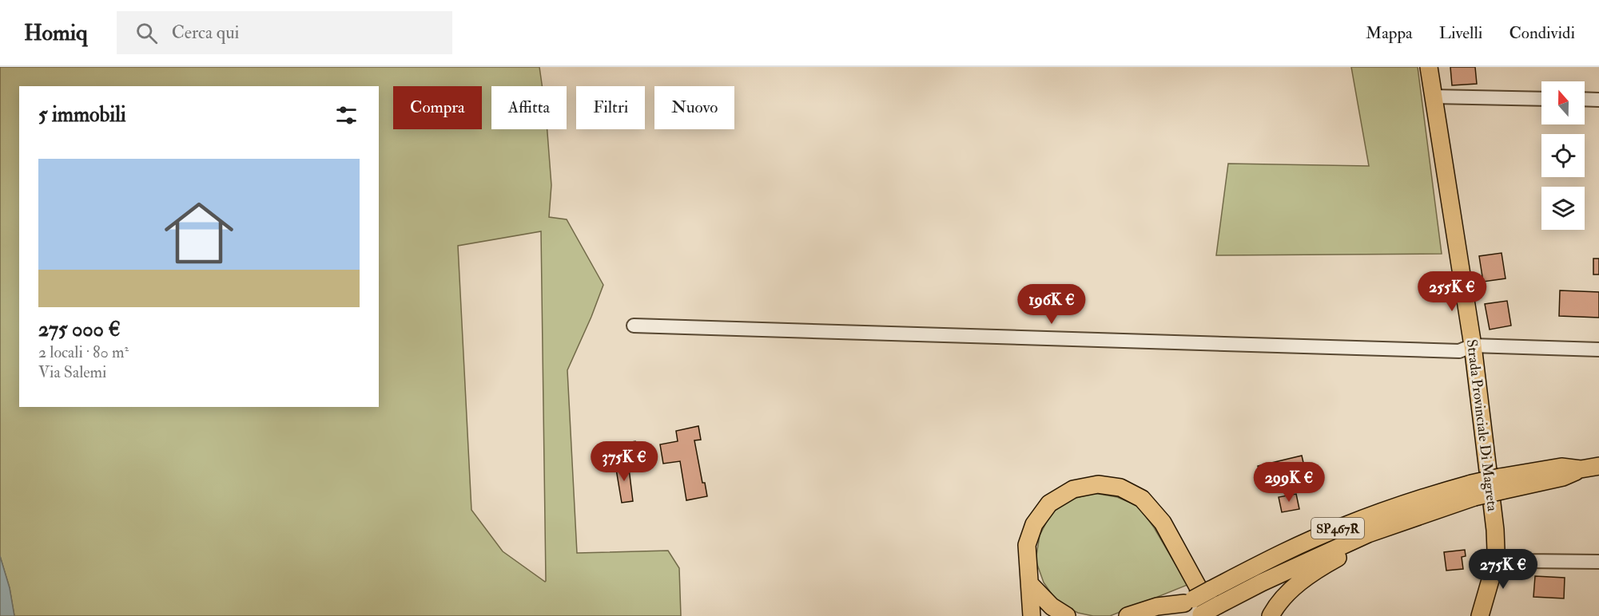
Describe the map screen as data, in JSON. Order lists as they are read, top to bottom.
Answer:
{
  "streets": {
    "main road": ["Strada Provinciale Di Magreta", "SP467R"]
  },
  "north": "top",
  "page": {
    "header": "Homiq",
    "search": "Cerca qui",
    "nav": ["Mappa", "Livelli", "Condividi"],
    "chip": [
      "Compra",
      "Affitta",
      "Filtri",
      "Nuovo"
    ],
    "heading": "5 immobili",
    "list": [
      {
        "name": "275 000 €",
        "note": "2 locali · 80 m² · Via Salemi"
      }
    ],
    "price": [
      "255K €",
      "196K €",
      "375K €",
      "299K €",
      "275K €"
    ]
  }
}
